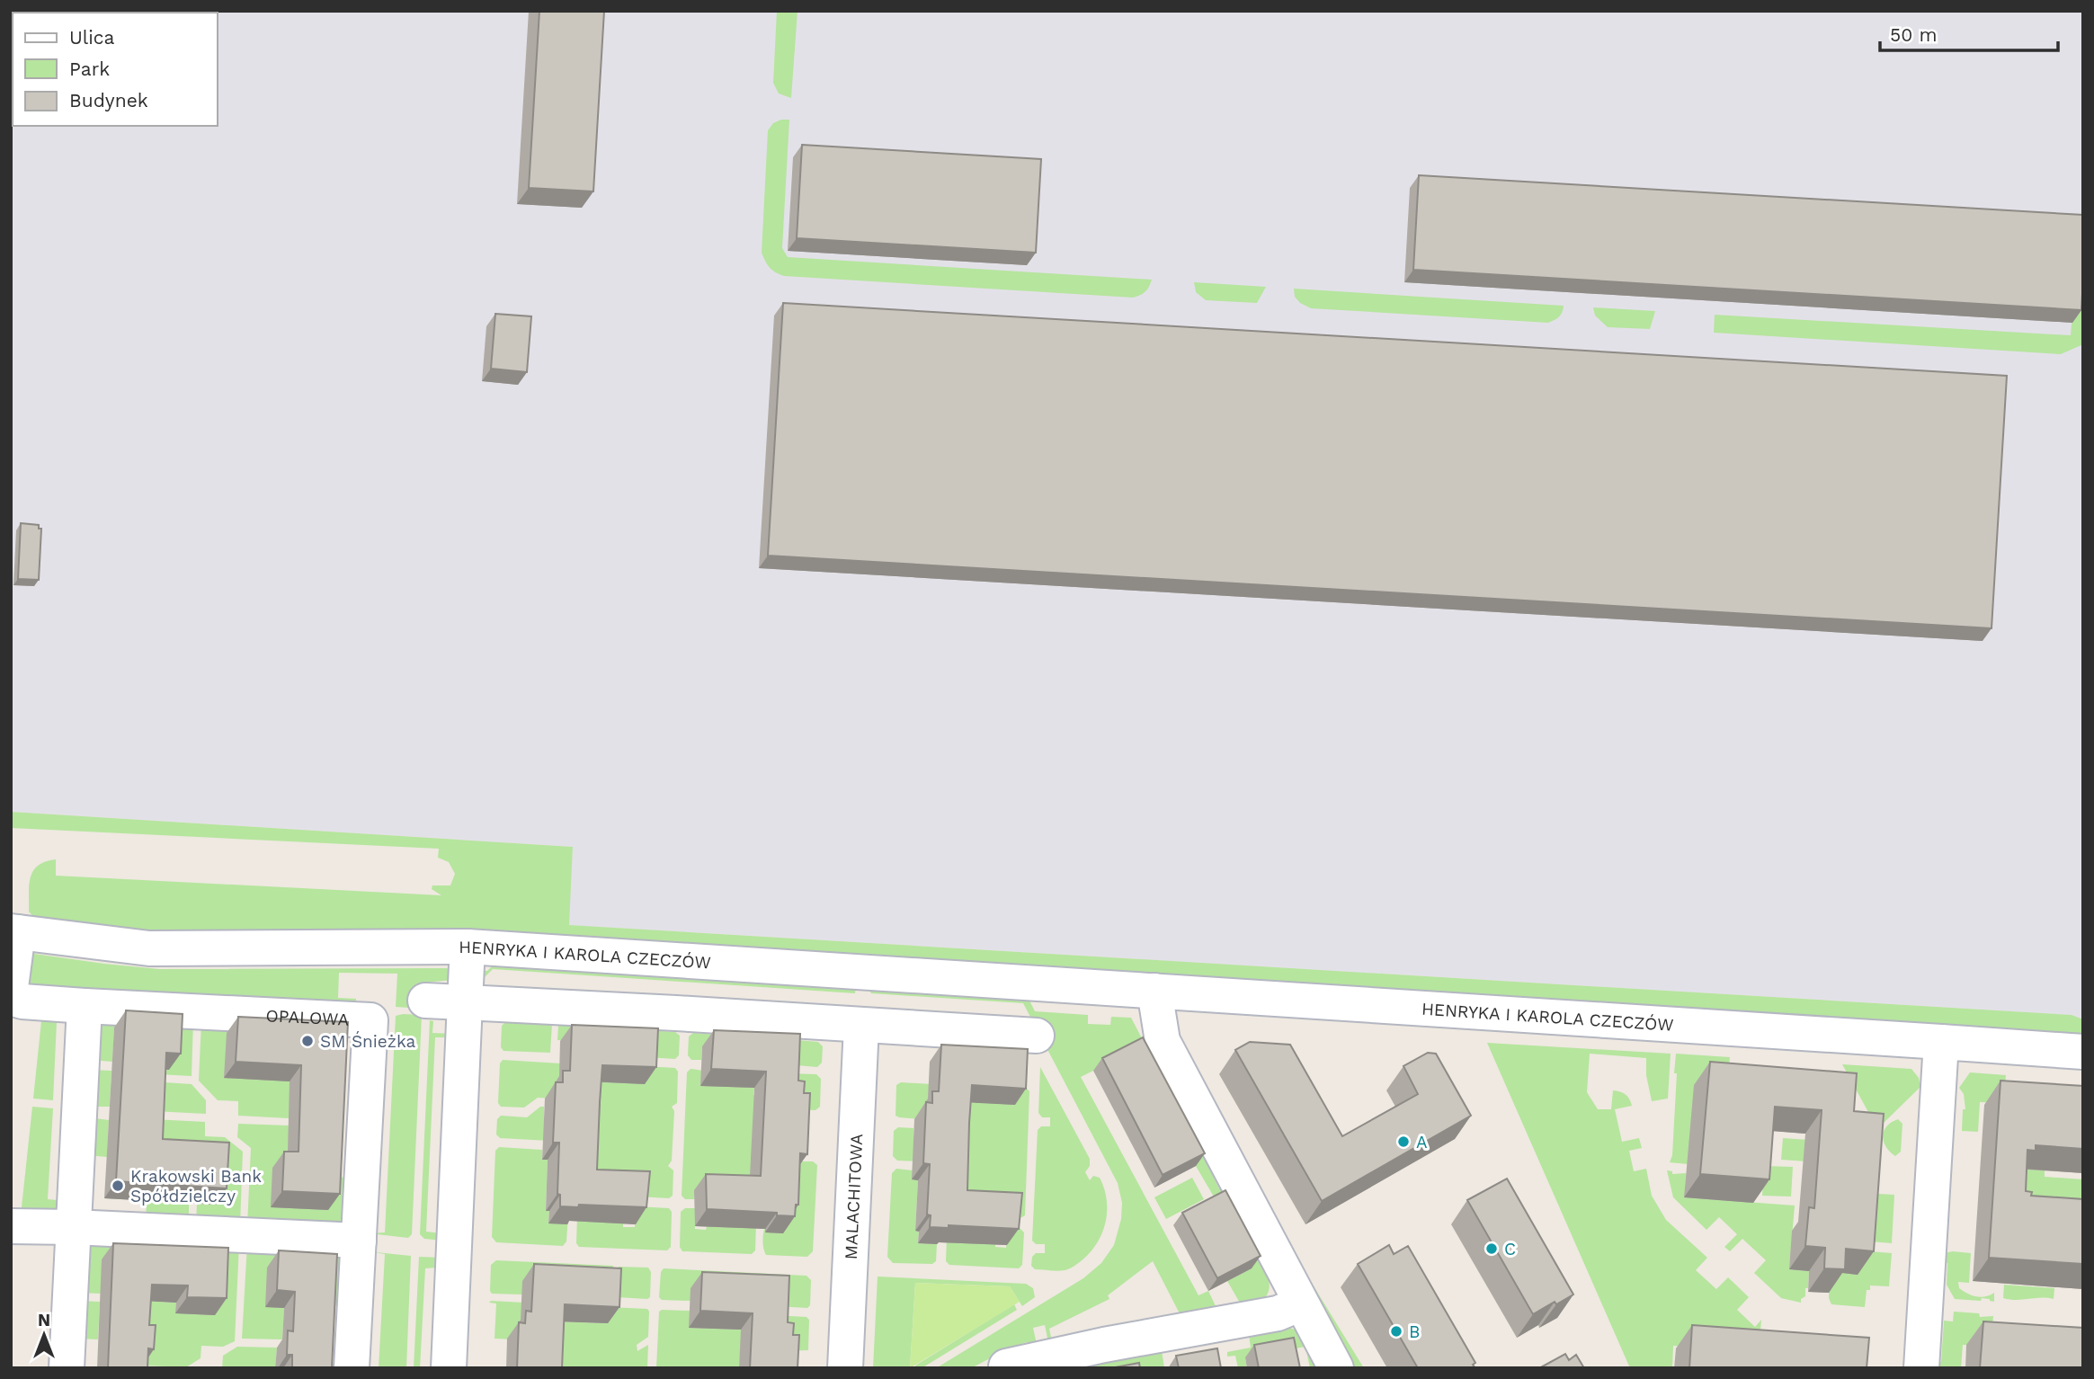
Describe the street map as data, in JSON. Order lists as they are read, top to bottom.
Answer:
{
  "streets": {
    "street": ["HENRYKA I KAROLA CZECZÓW", "OPALOWA", "MALACHITOWA"]
  },
  "places": [
    "SM Śnieżka",
    "A",
    "Krakowski Bank Spółdzielczy",
    "C",
    "B"
  ],
  "legend": ["Ulica", "Park", "Budynek"],
  "scale_bar": "50 m",
  "north": "top"
}
